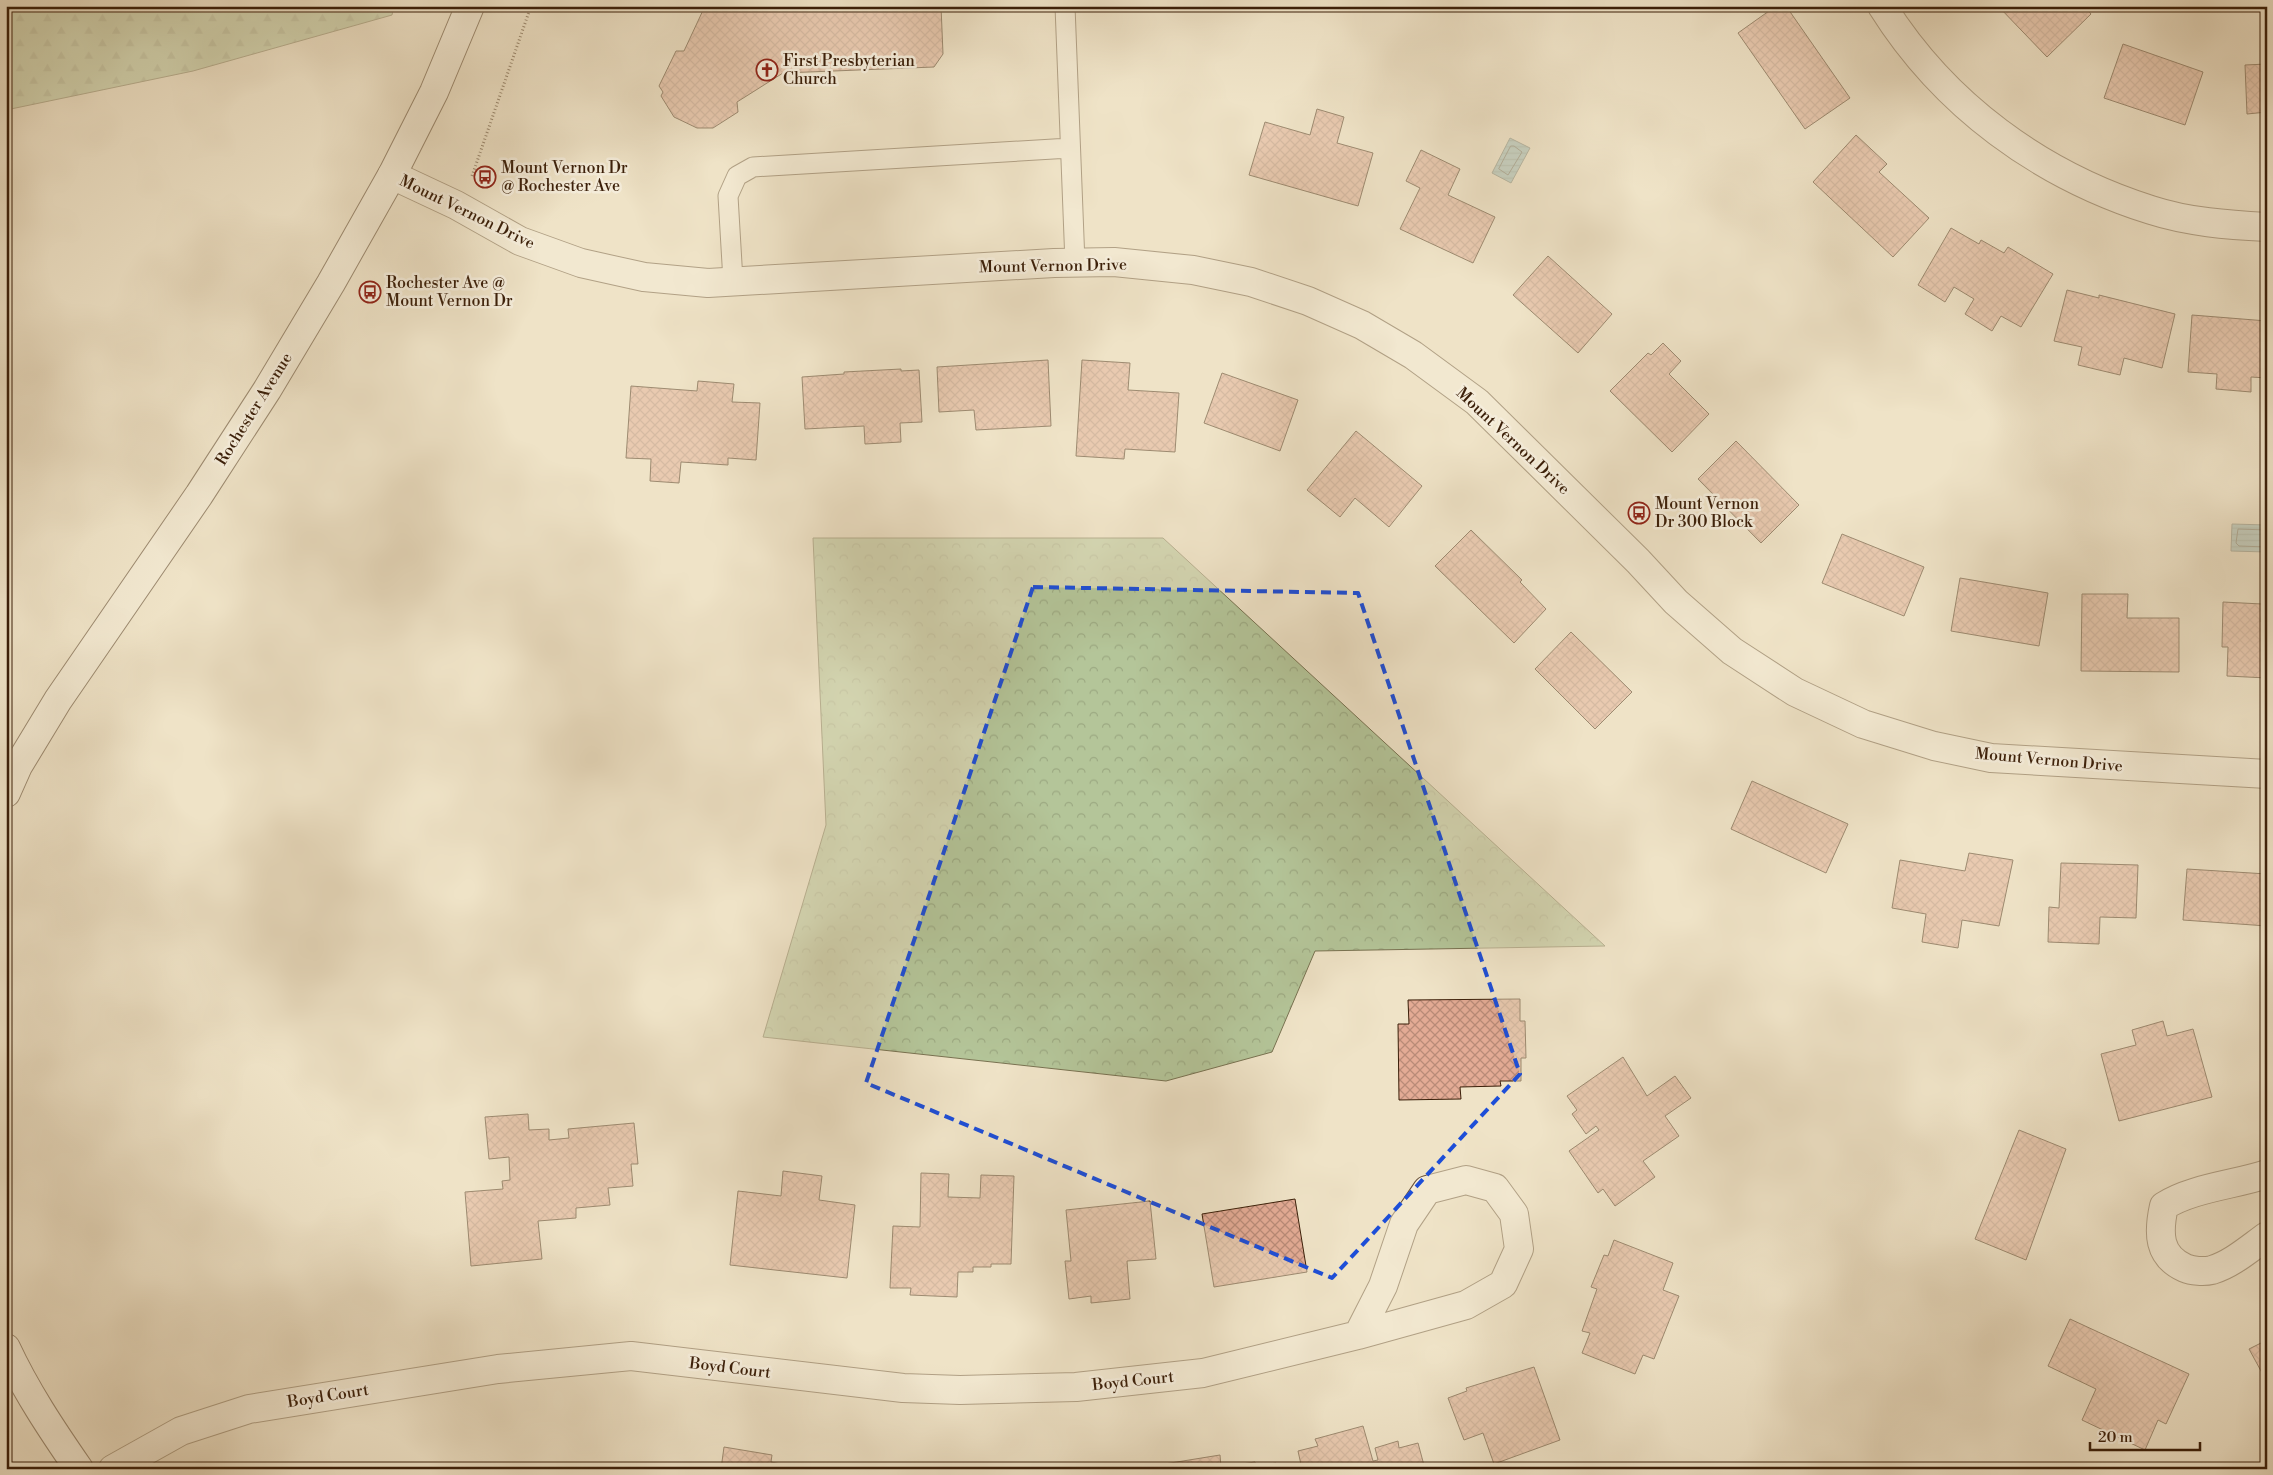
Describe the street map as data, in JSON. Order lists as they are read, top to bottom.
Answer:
{
  "streets": {
    "street": ["Mount Vernon Drive", "Rochester Avenue", "Boyd Court"]
  },
  "crossings": [
    ["Mount Vernon Drive", "Rochester Avenue"]
  ],
  "places": {
    "church": ["First Presbyterian Church"],
    "bus stop": ["Mount Vernon Dr @ Rochester Ave", "Rochester Ave @ Mount Vernon Dr", "Mount Vernon Dr 300 Block"]
  },
  "scale_bar": "20 m"
}
